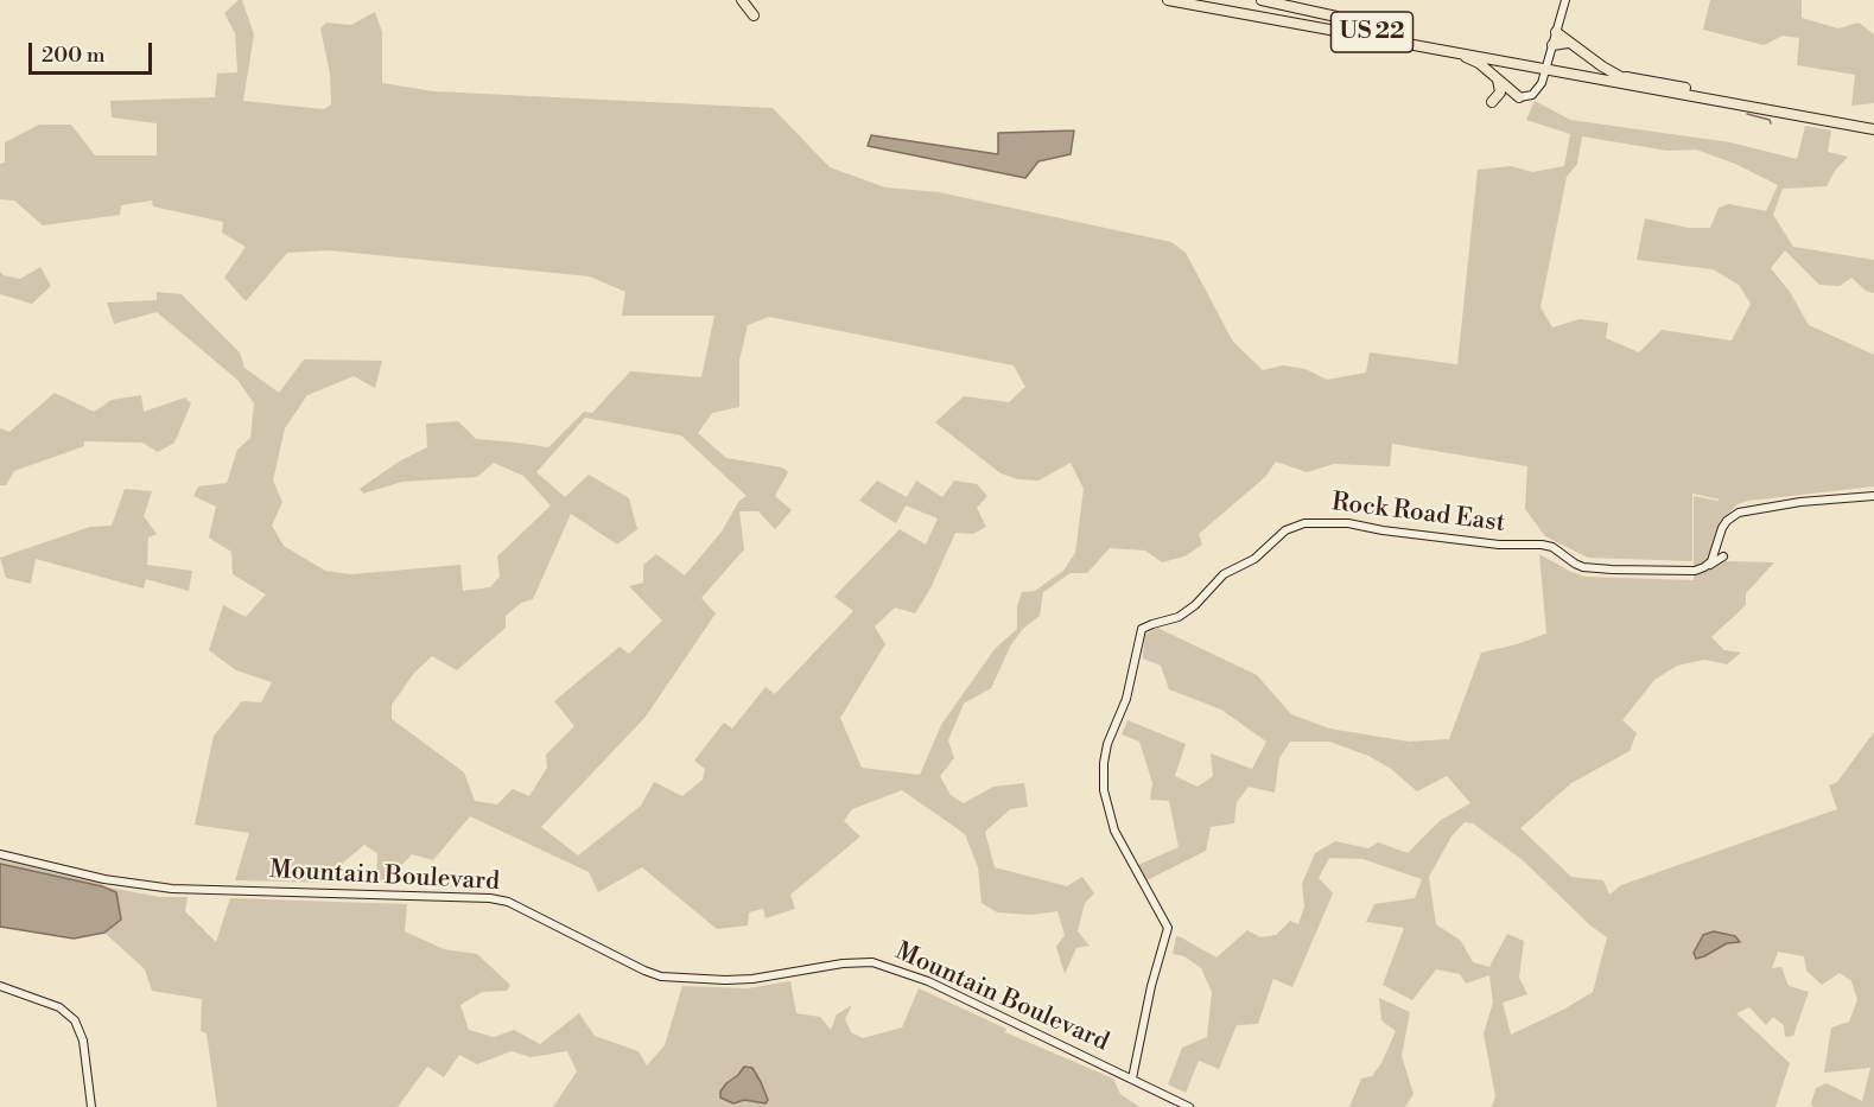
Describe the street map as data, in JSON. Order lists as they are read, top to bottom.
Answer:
{
  "streets": {
    "highway": ["US 22"],
    "street": ["Rock Road East", "Mountain Boulevard"]
  },
  "crossings": [
    ["Rock Road East", "Mountain Boulevard"]
  ],
  "scale_bar": "200 m"
}
